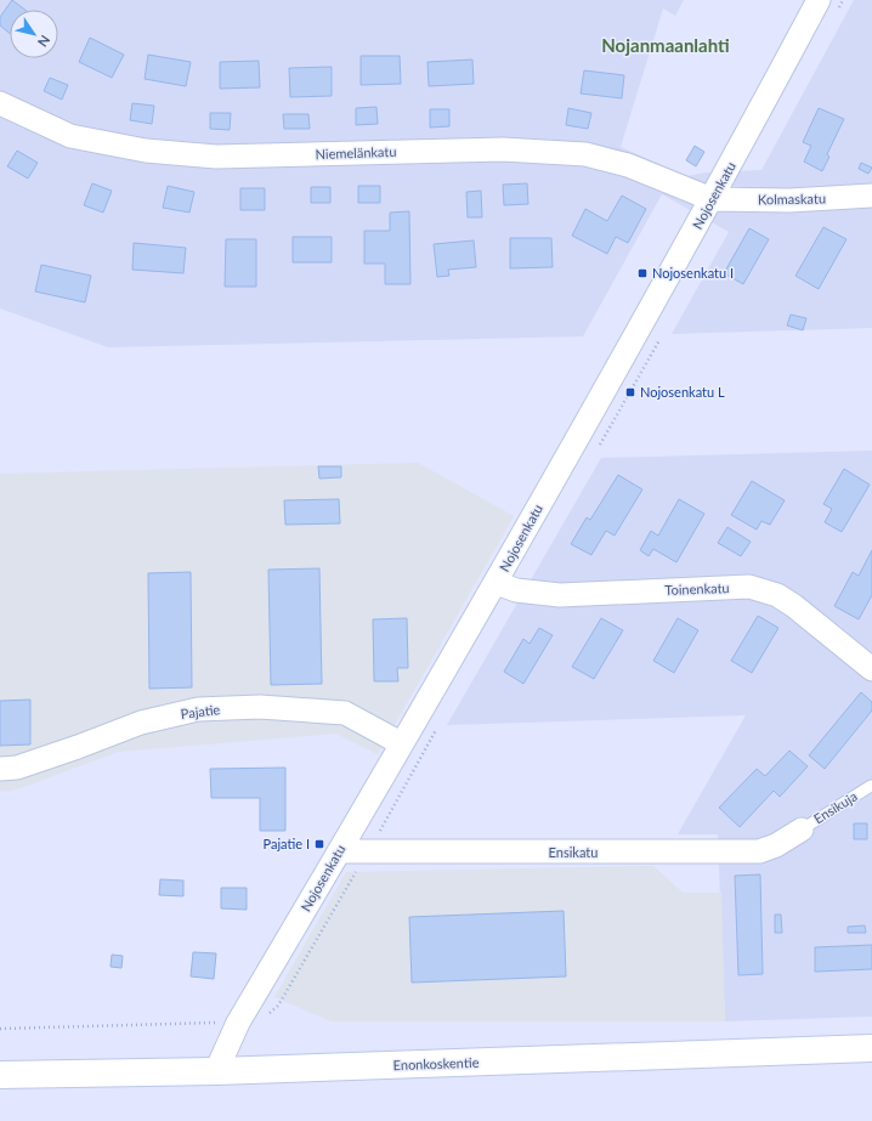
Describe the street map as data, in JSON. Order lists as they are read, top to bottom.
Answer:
{
  "streets": {
    "main road": ["Enonkoskentie"],
    "street": [
      "Niemelänkatu",
      "Nojosenkatu",
      "Kolmaskatu",
      "Toinenkatu",
      "Pajatie",
      "Ensikatu"
    ],
    "lane": ["Ensikuja"]
  },
  "crossings": [
    ["Niemelänkatu", "Nojosenkatu"],
    ["Niemelänkatu", "Kolmaskatu"],
    ["Nojosenkatu", "Kolmaskatu"],
    ["Nojosenkatu", "Toinenkatu"],
    ["Nojosenkatu", "Pajatie"],
    ["Nojosenkatu", "Ensikatu"],
    ["Nojosenkatu", "Enonkoskentie"],
    ["Ensikuja", "Ensikatu"]
  ],
  "districts": ["Nojanmaanlahti"],
  "places": {
    "transit": ["Nojosenkatu I", "Nojosenkatu L", "Pajatie I"]
  },
  "north": "bottom right"
}
